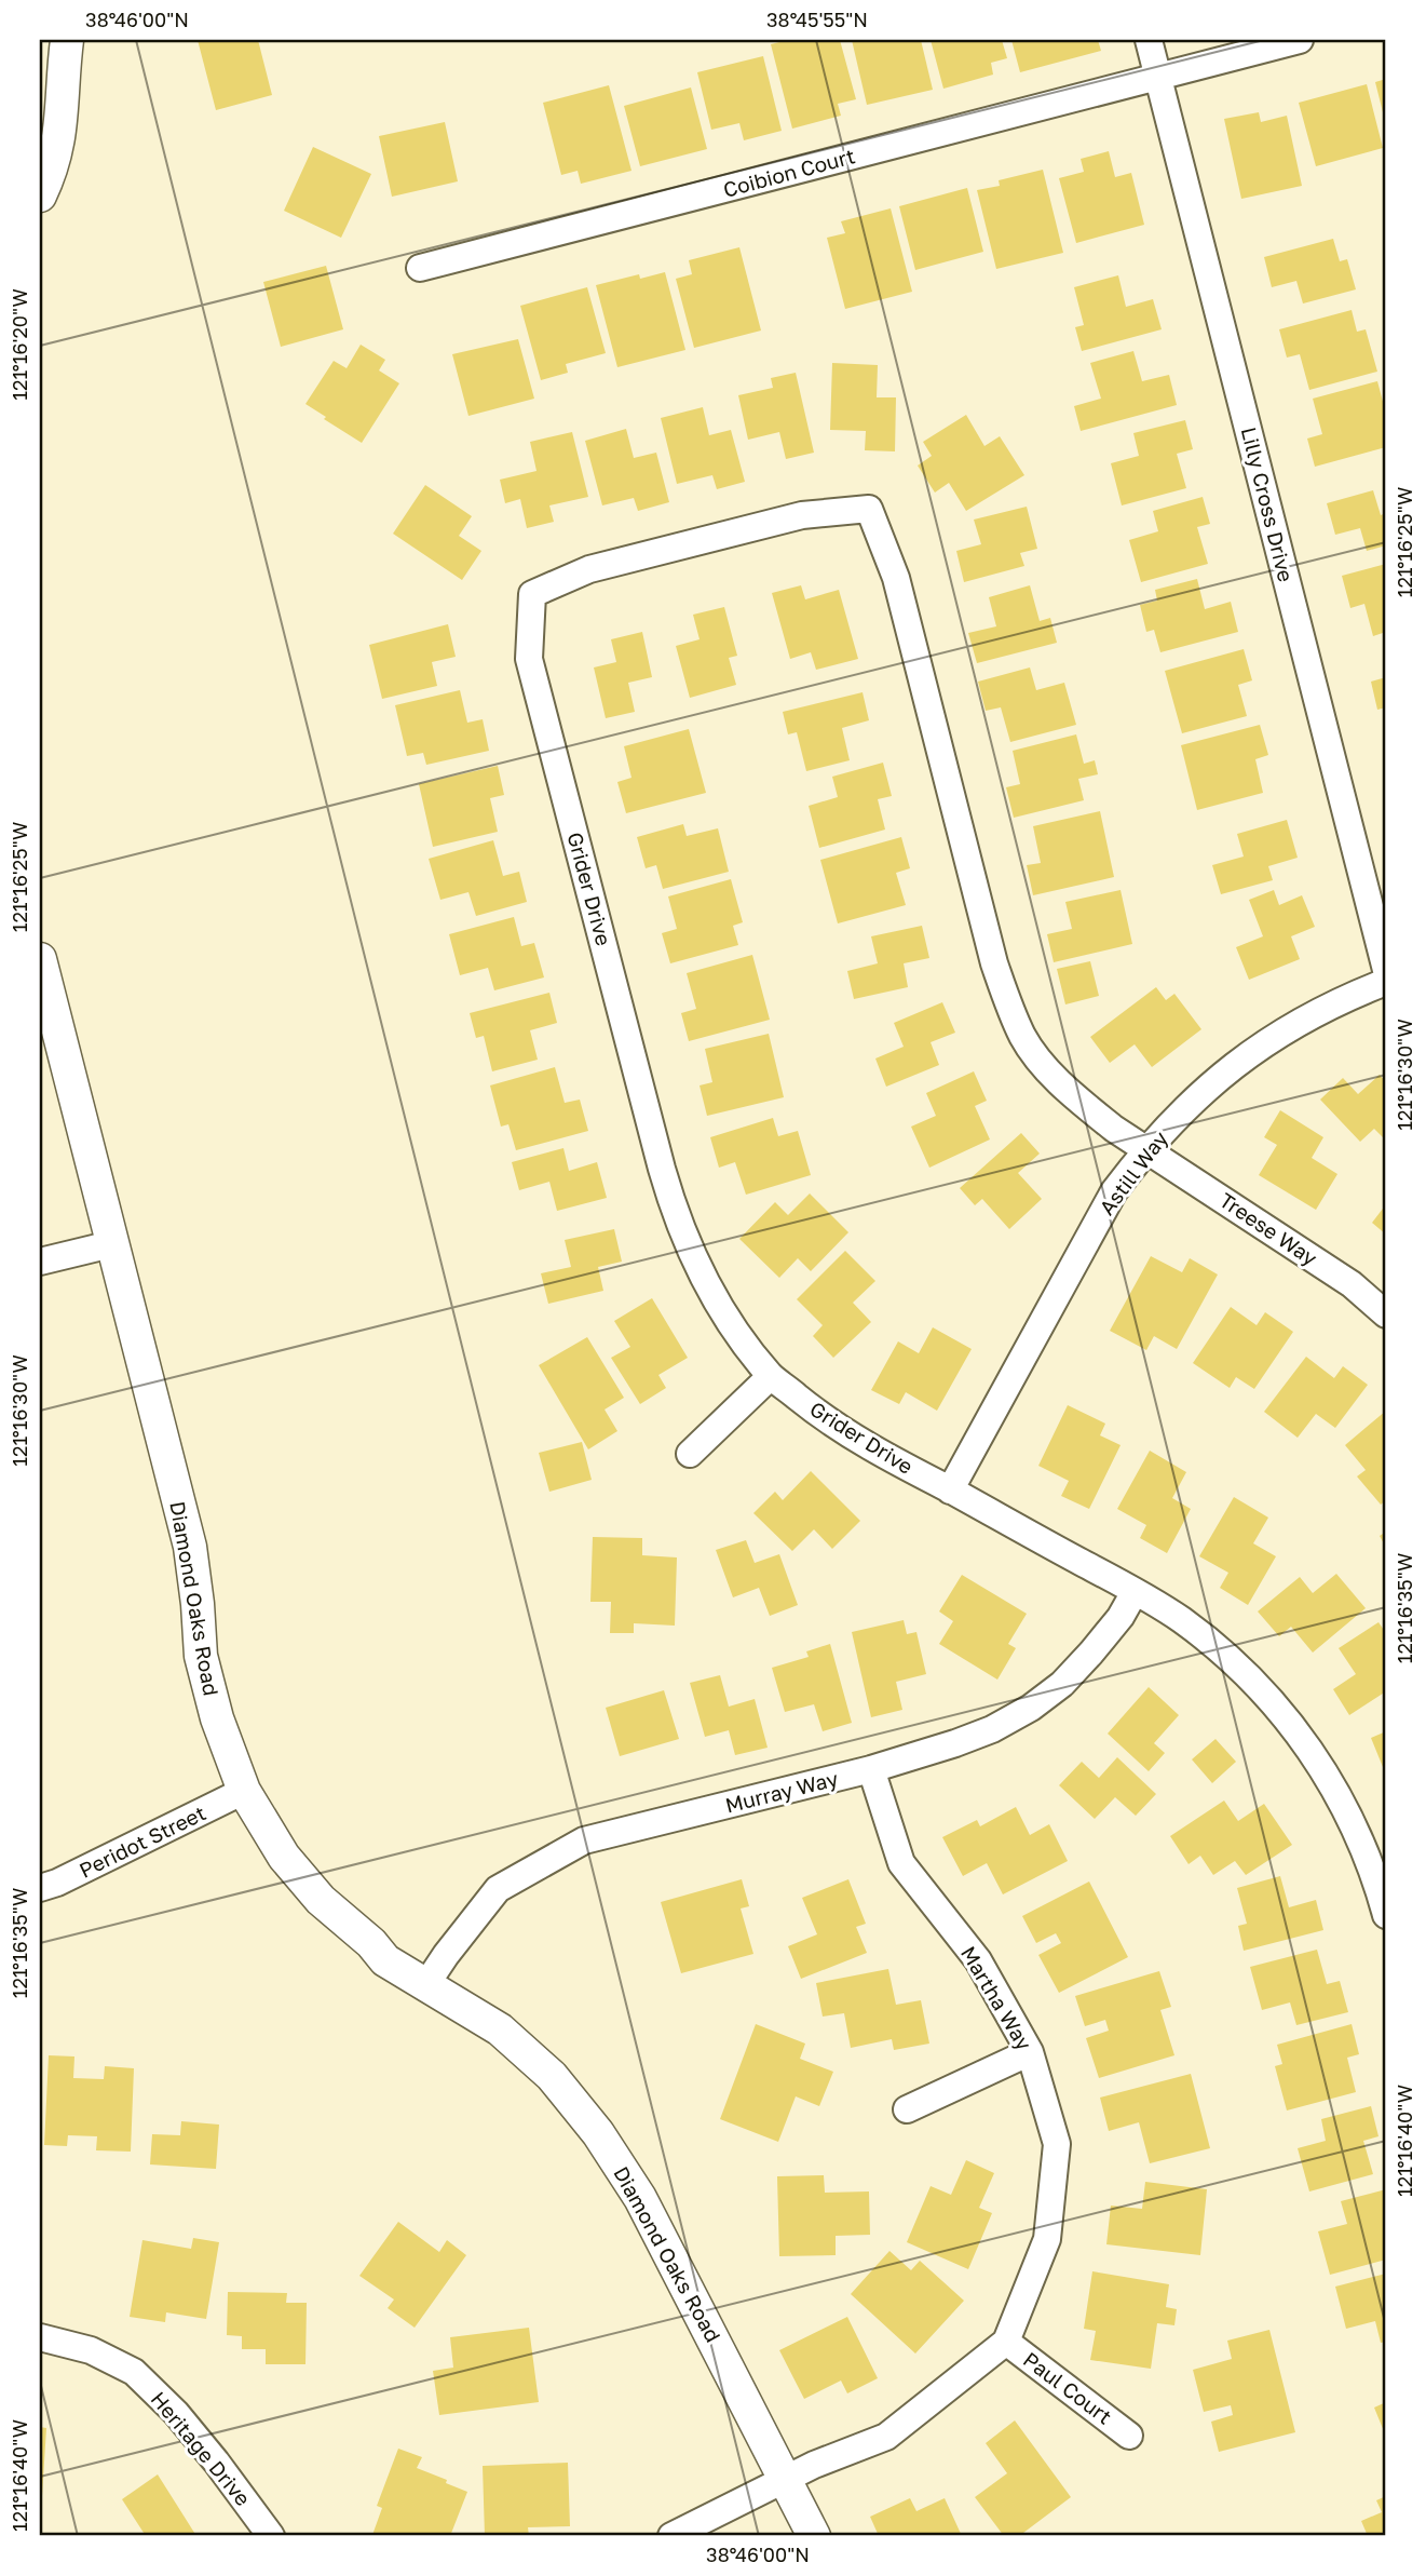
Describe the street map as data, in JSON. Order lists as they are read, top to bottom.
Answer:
{
  "streets": {
    "street": [
      "Coibion Court",
      "Lilly Cross Drive",
      "Grider Drive",
      "Astill Way",
      "Treese Way",
      "Diamond Oaks Road",
      "Murray Way",
      "Peridot Street",
      "Martha Way",
      "Paul Court",
      "Heritage Drive"
    ]
  },
  "crossings": [
    ["Coibion Court", "Lilly Cross Drive"],
    ["Grider Drive", "Astill Way"],
    ["Grider Drive", "Treese Way"],
    ["Grider Drive", "Murray Way"],
    ["Astill Way", "Treese Way"],
    ["Diamond Oaks Road", "Murray Way"],
    ["Diamond Oaks Road", "Peridot Street"],
    ["Diamond Oaks Road", "Martha Way"],
    ["Murray Way", "Martha Way"],
    ["Martha Way", "Paul Court"]
  ],
  "coordinates": [
    "38°46'00\"N",
    "38°45'55\"N",
    "121°16'20\"W",
    "121°16'25\"W",
    "121°16'30\"W",
    "121°16'35\"W",
    "121°16'40\"W"
  ]
}
